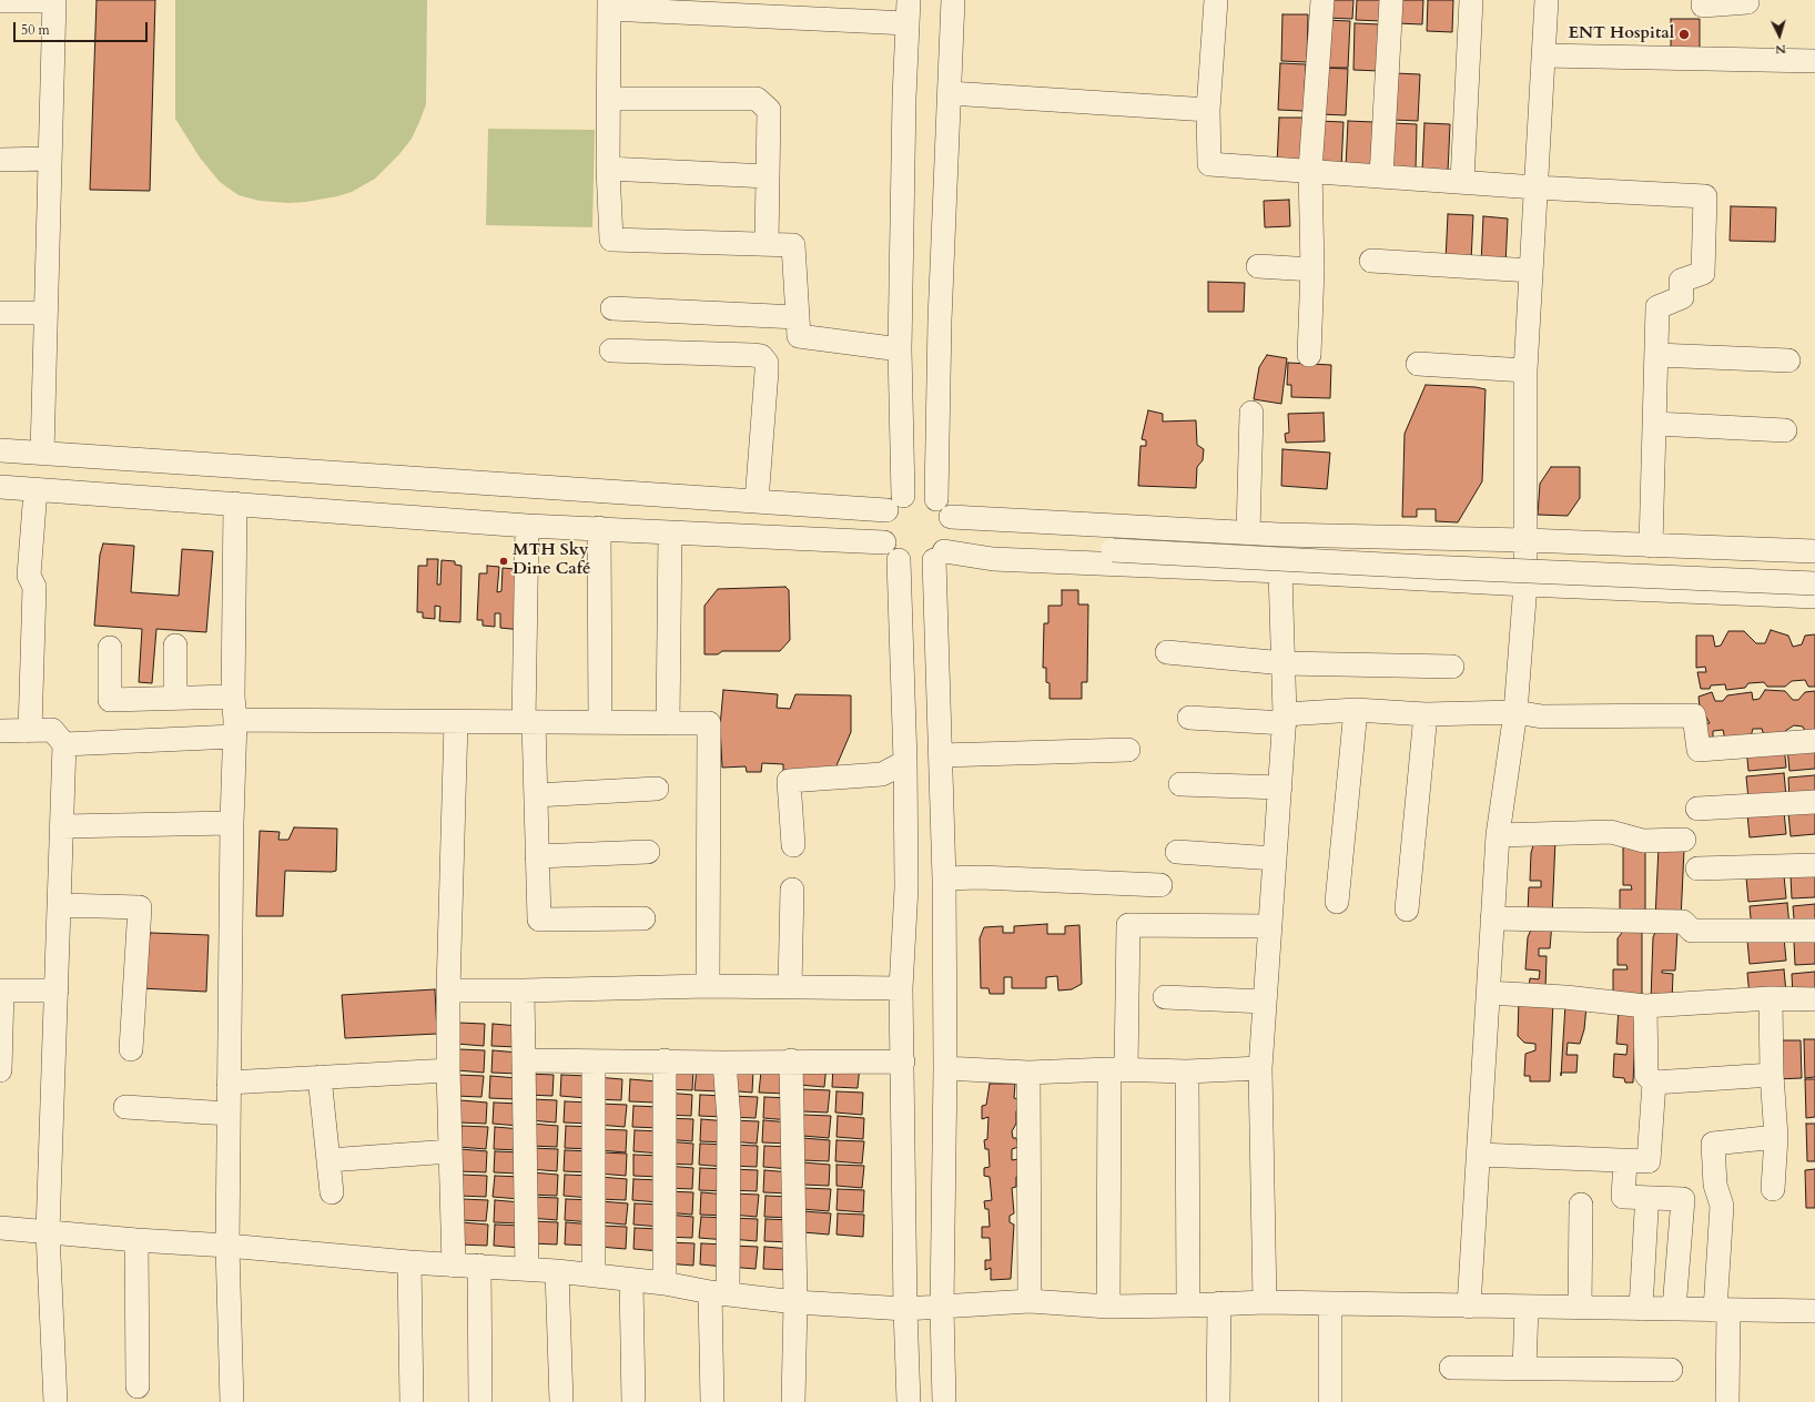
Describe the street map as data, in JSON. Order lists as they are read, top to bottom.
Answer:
{
  "places": ["ENT Hospital", "MTH Sky Dine Café"],
  "scale_bar": "50 m",
  "north": "bottom"
}
